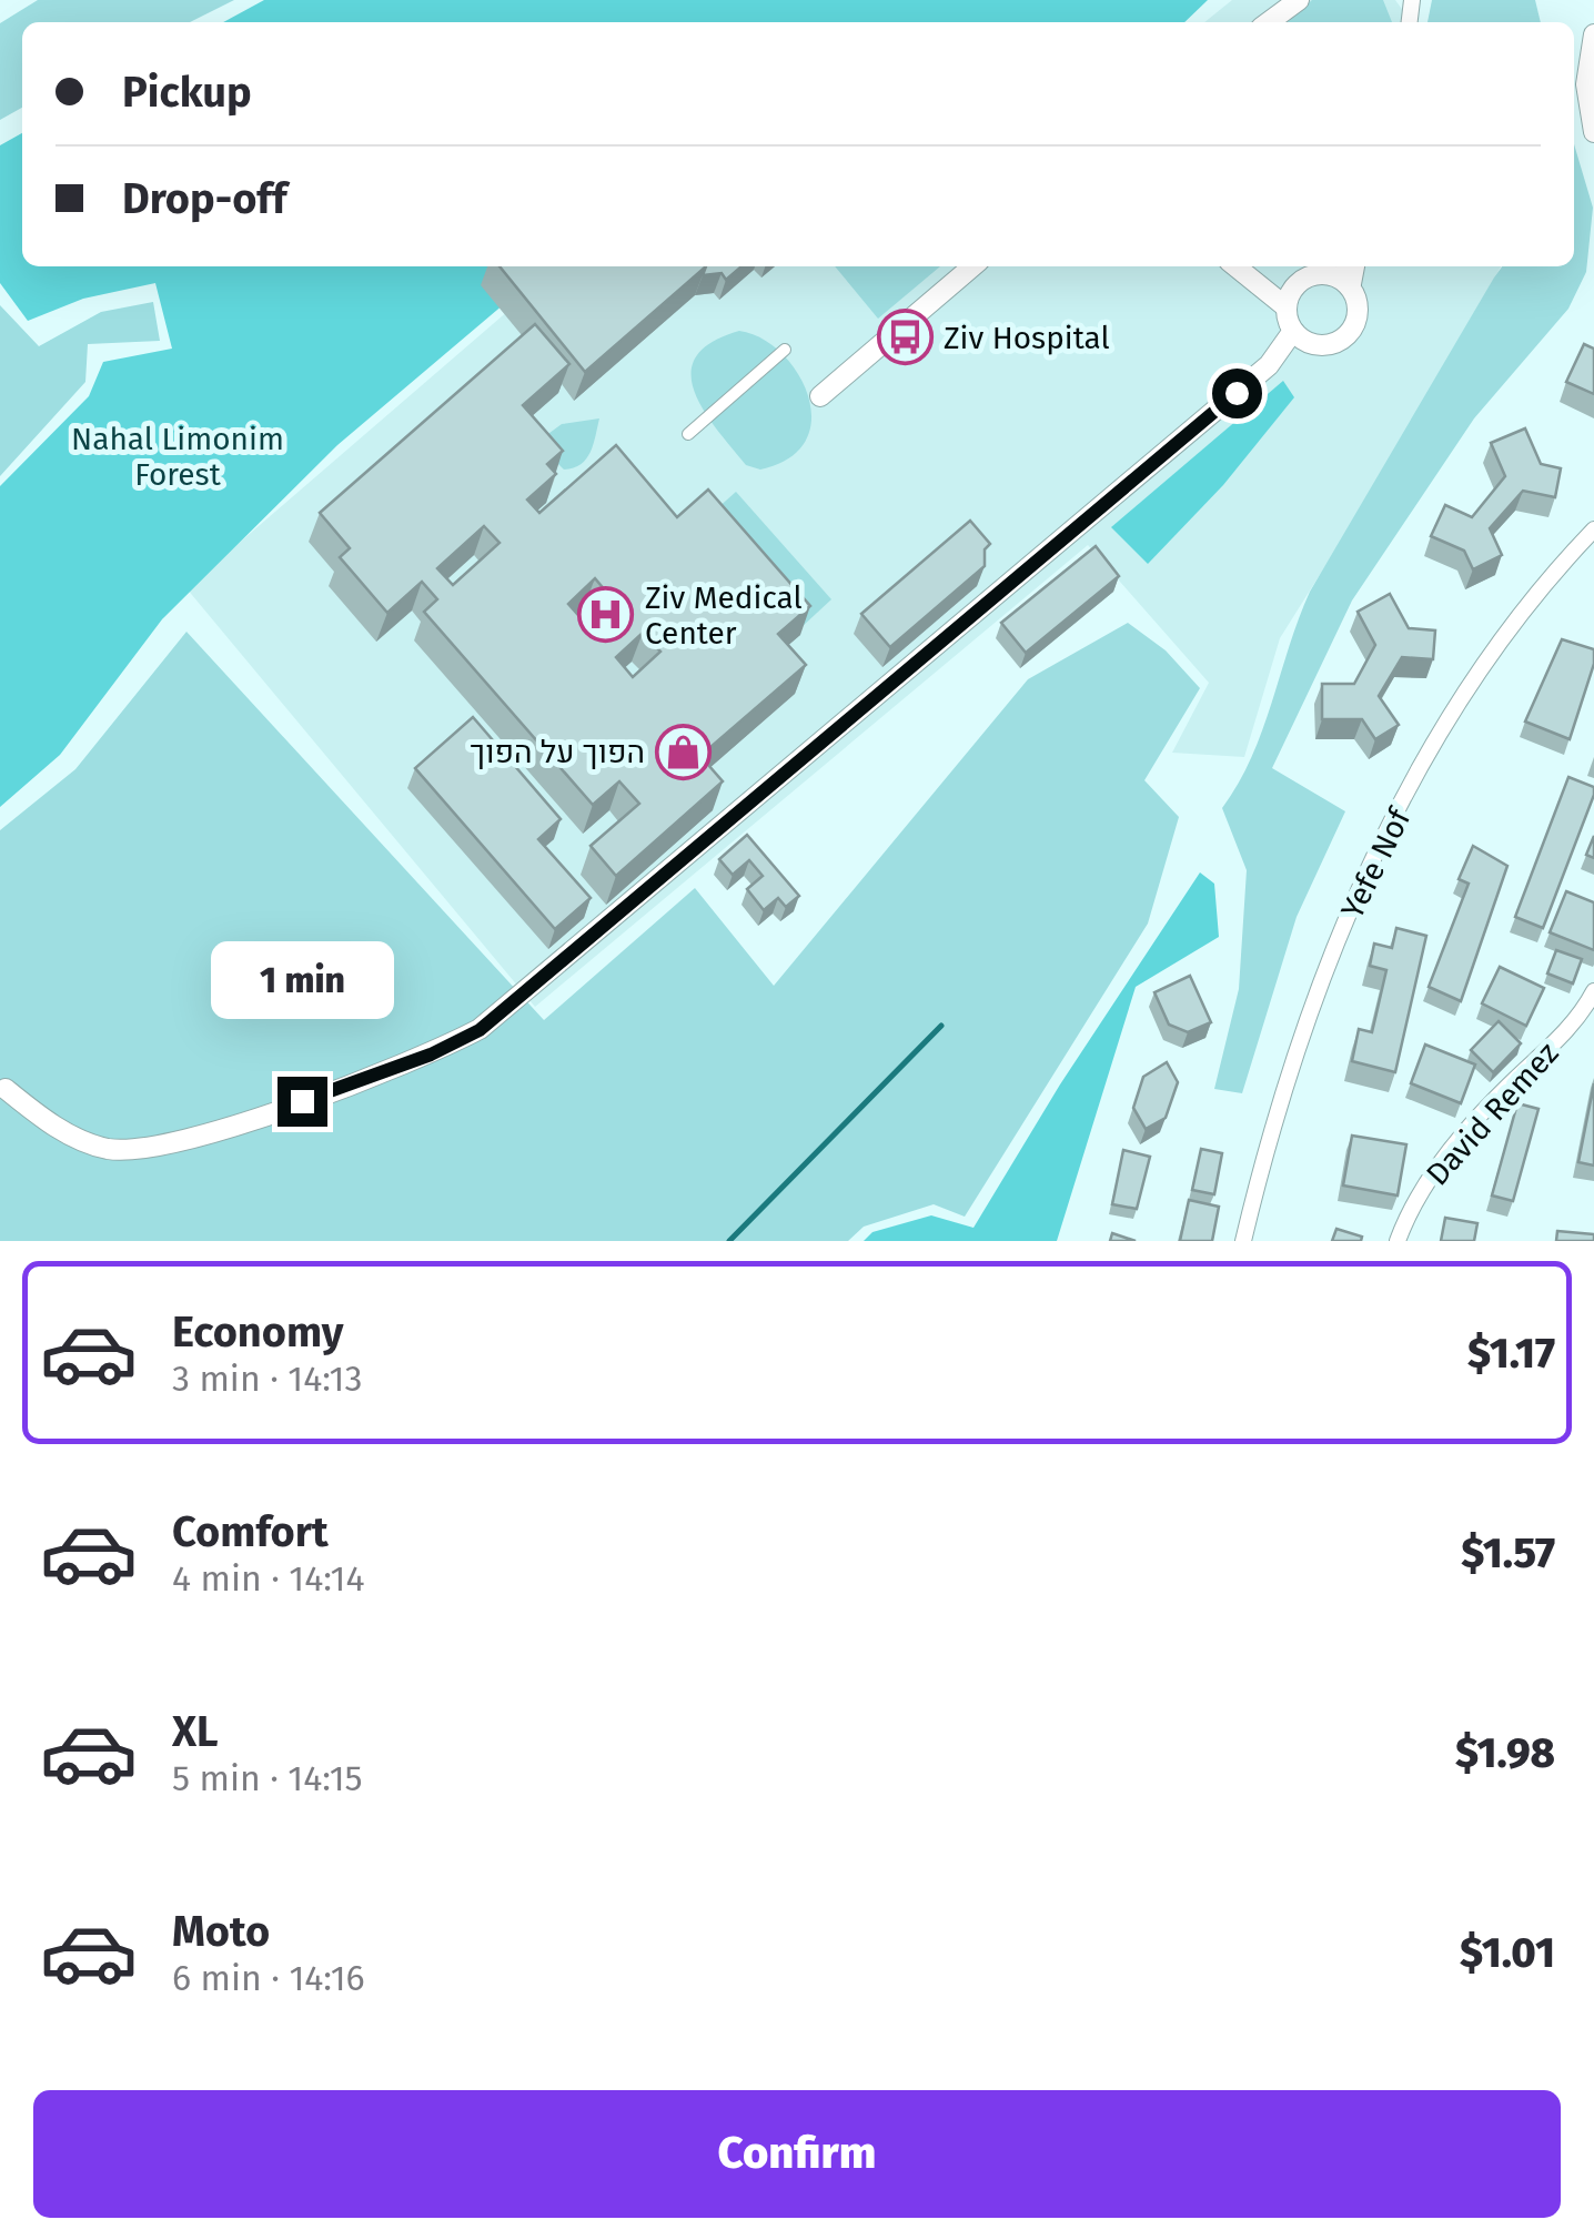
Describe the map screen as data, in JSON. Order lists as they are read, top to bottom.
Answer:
{
  "streets": {
    "street": ["Yefe Nof", "David Remez"]
  },
  "parks": ["Nahal Limonim Forest"],
  "places": {
    "bus stop": ["Ziv Hospital"],
    "hospital": ["Ziv Medical Center"],
    "shop": ["הפוך על הפוך"]
  },
  "page": {
    "banner": ["Pickup", "Drop-off"],
    "bubble": "1 min",
    "list": [
      {
        "name": "Economy",
        "note": "3 min · 14:13",
        "value": "$1.17"
      },
      {
        "name": "Comfort",
        "note": "4 min · 14:14",
        "value": "$1.57"
      },
      {
        "name": "XL",
        "note": "5 min · 14:15",
        "value": "$1.98"
      },
      {
        "name": "Moto",
        "note": "6 min · 14:16",
        "value": "$1.01"
      }
    ],
    "buttons": "Confirm"
  }
}
